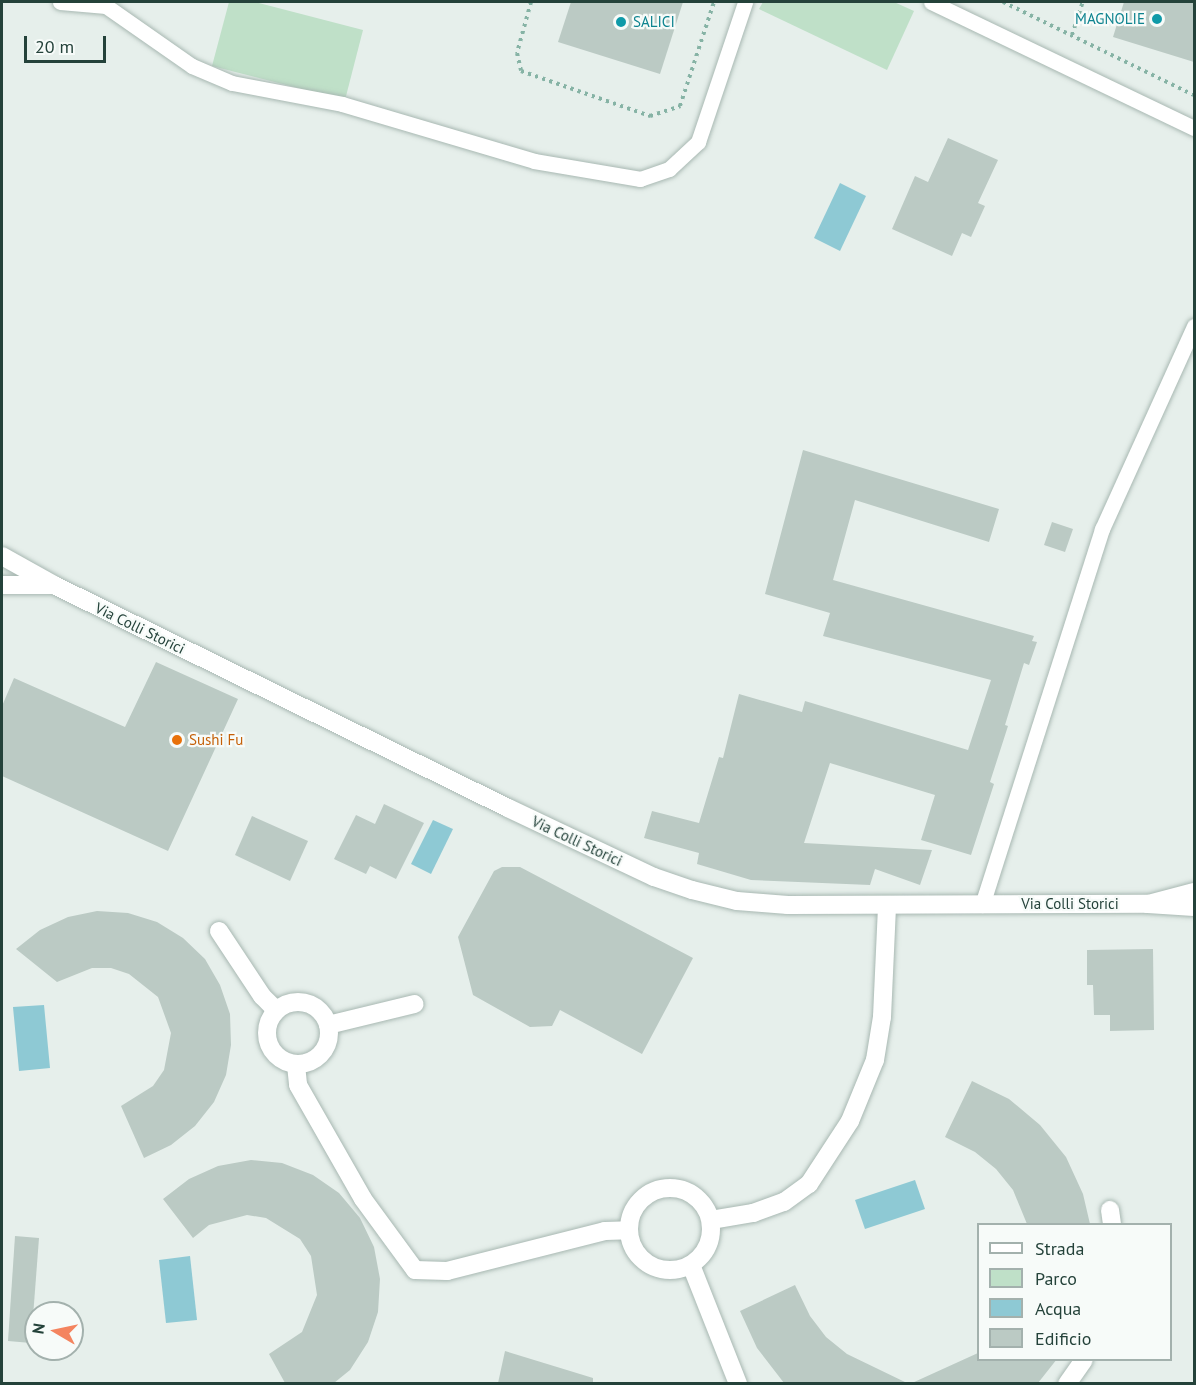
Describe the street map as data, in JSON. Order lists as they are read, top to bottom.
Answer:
{
  "streets": {
    "street": ["Via Colli Storici"]
  },
  "places": ["MAGNOLIE", "SALICI", "Sushi Fu"],
  "legend": [
    "Strada",
    "Parco",
    "Acqua",
    "Edificio"
  ],
  "scale_bar": "20 m",
  "north": "left"
}
